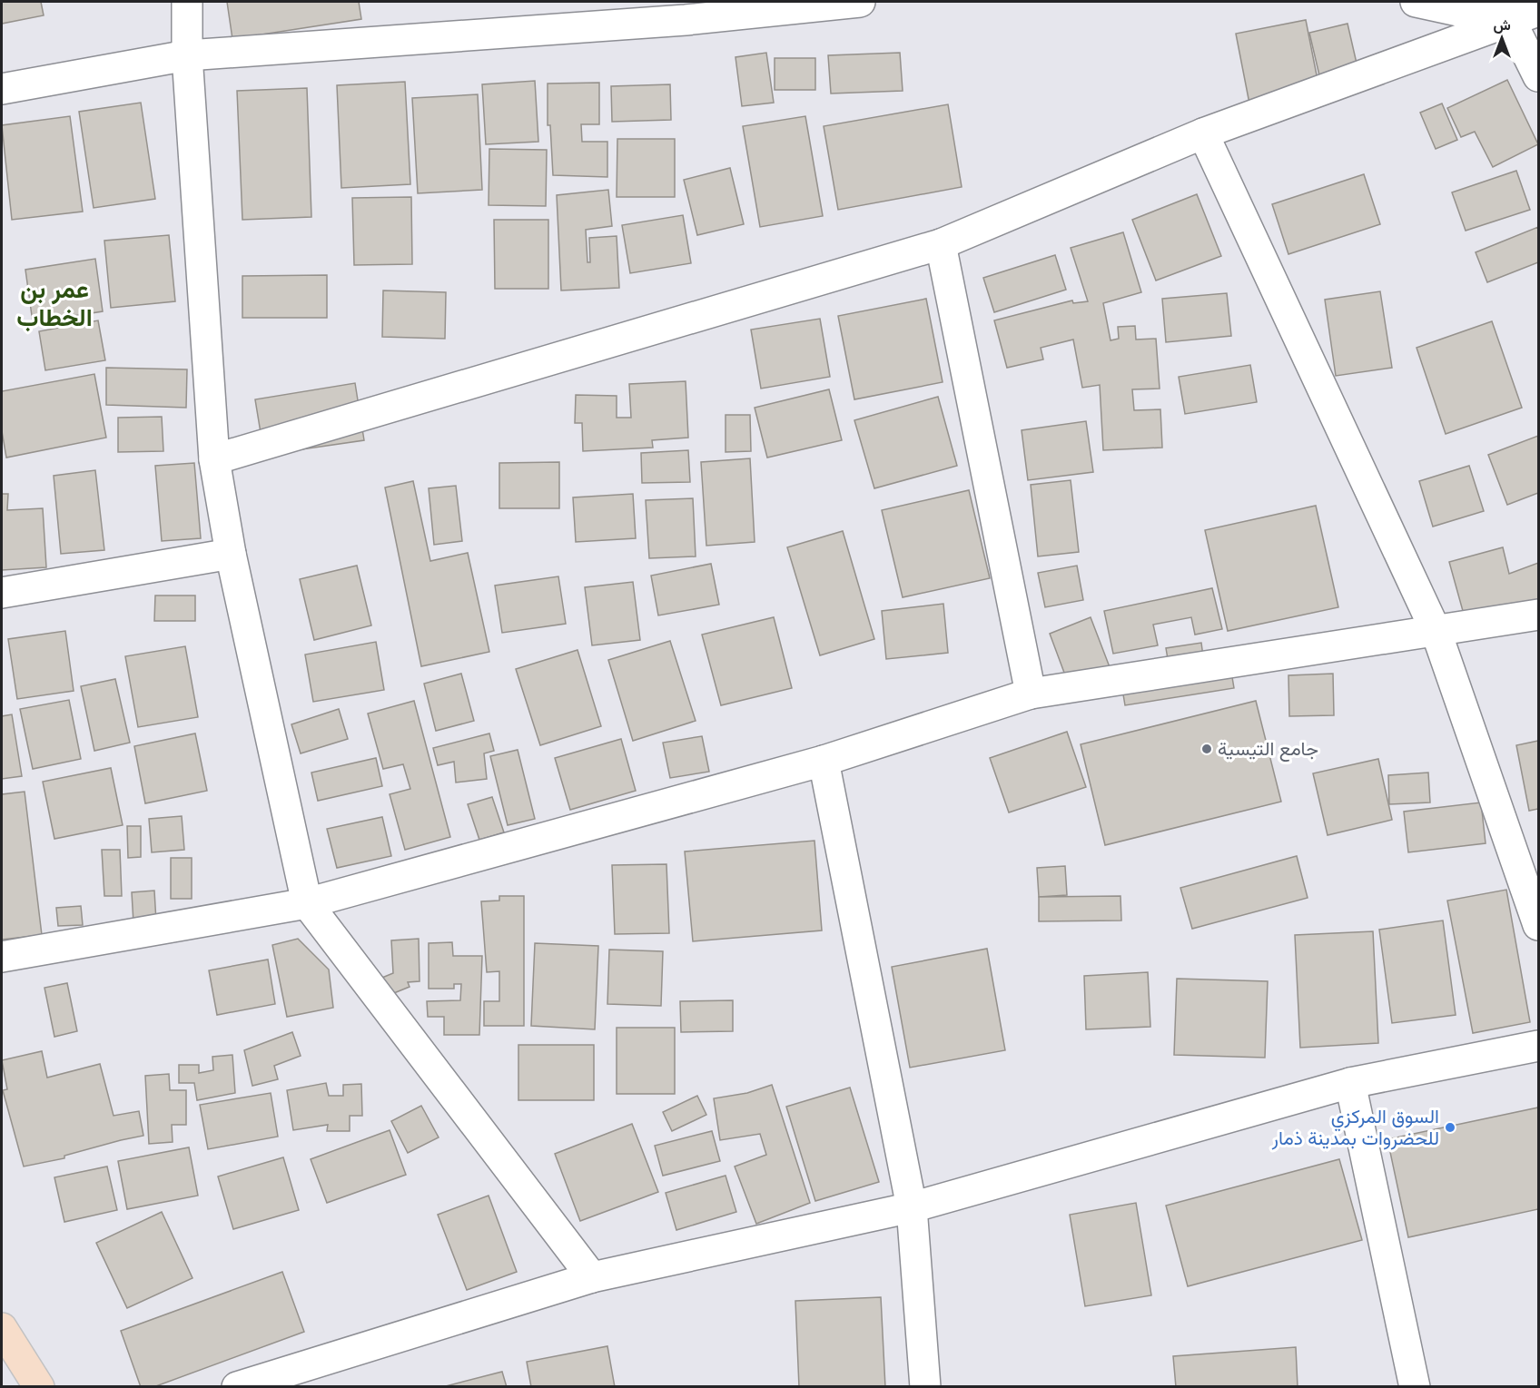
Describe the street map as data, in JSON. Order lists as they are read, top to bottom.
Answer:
{
  "districts": ["عمر بن الخطاب"],
  "places": ["جامع التيسية", "السوق المركزي للحضروات بمدينة ذمار"],
  "north": "top"
}
